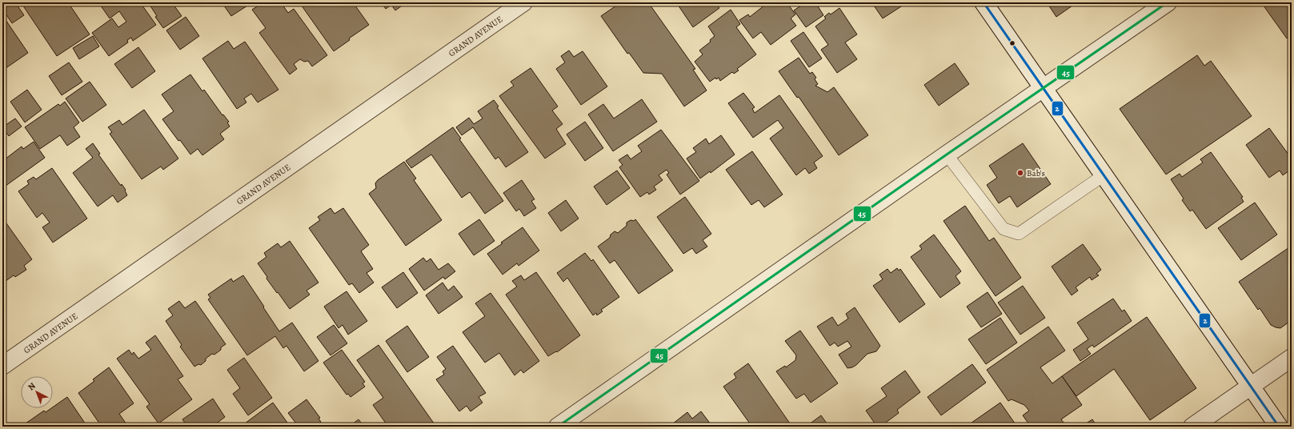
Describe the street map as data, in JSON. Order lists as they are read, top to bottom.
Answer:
{
  "streets": {
    "street": ["GRAND AVENUE"]
  },
  "places": ["Bab's"],
  "lines": ["transit line 2", "transit line 45"],
  "north": "top left"
}
